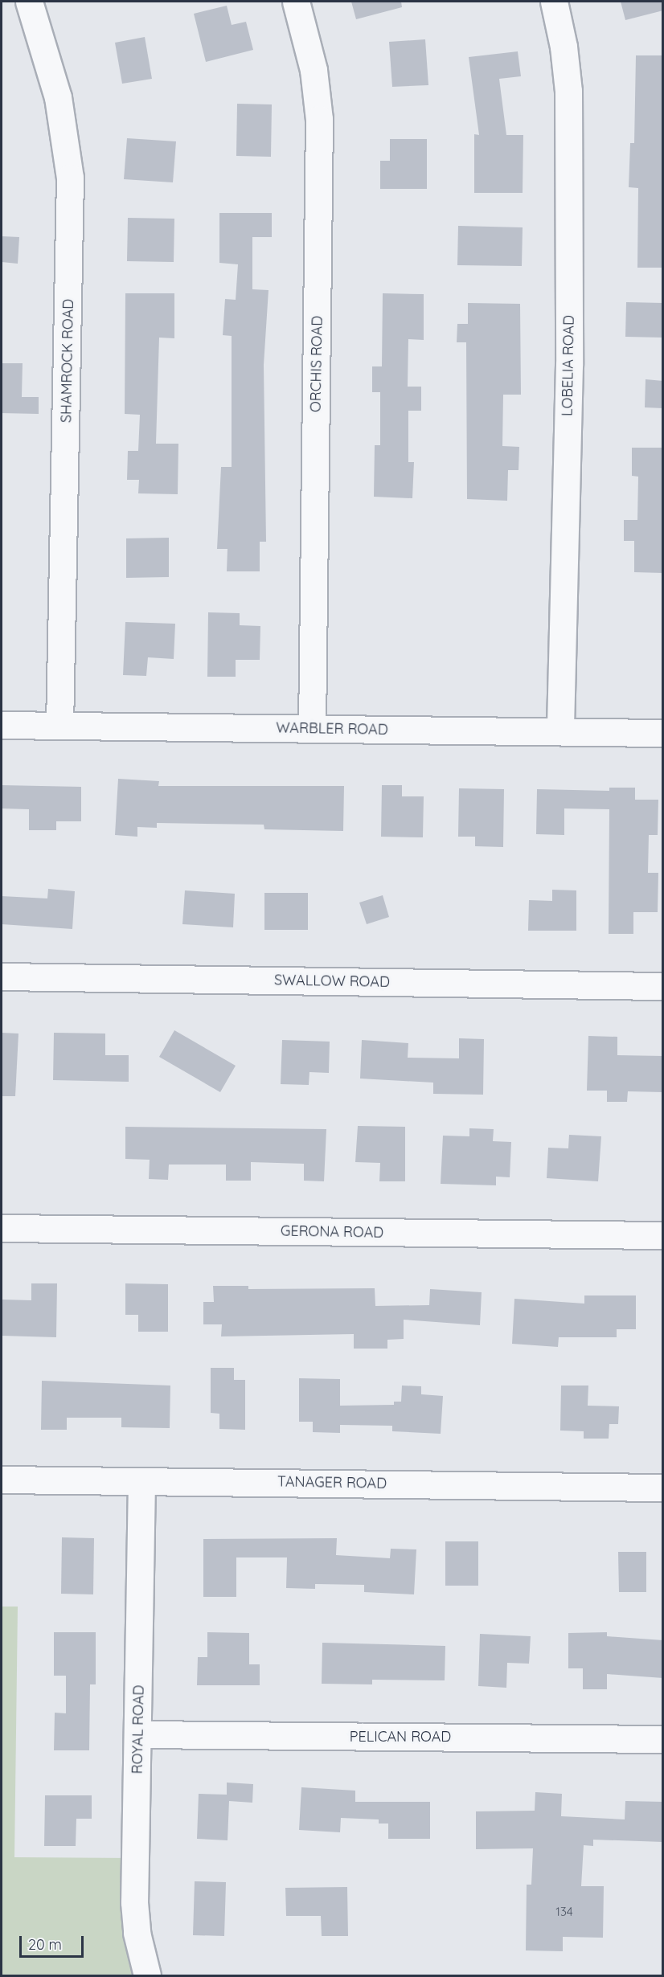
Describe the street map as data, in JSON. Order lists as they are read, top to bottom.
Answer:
{
  "streets": {
    "street": [
      "SHAMROCK ROAD",
      "ORCHIS ROAD",
      "LOBELIA ROAD",
      "WARBLER ROAD",
      "SWALLOW ROAD",
      "GERONA ROAD",
      "TANAGER ROAD",
      "ROYAL ROAD",
      "PELICAN ROAD"
    ]
  },
  "crossings": [
    ["SHAMROCK ROAD", "WARBLER ROAD"],
    ["ORCHIS ROAD", "WARBLER ROAD"],
    ["LOBELIA ROAD", "WARBLER ROAD"],
    ["TANAGER ROAD", "ROYAL ROAD"],
    ["ROYAL ROAD", "PELICAN ROAD"]
  ],
  "house_numbers": ["134"],
  "scale_bar": "20 m"
}
